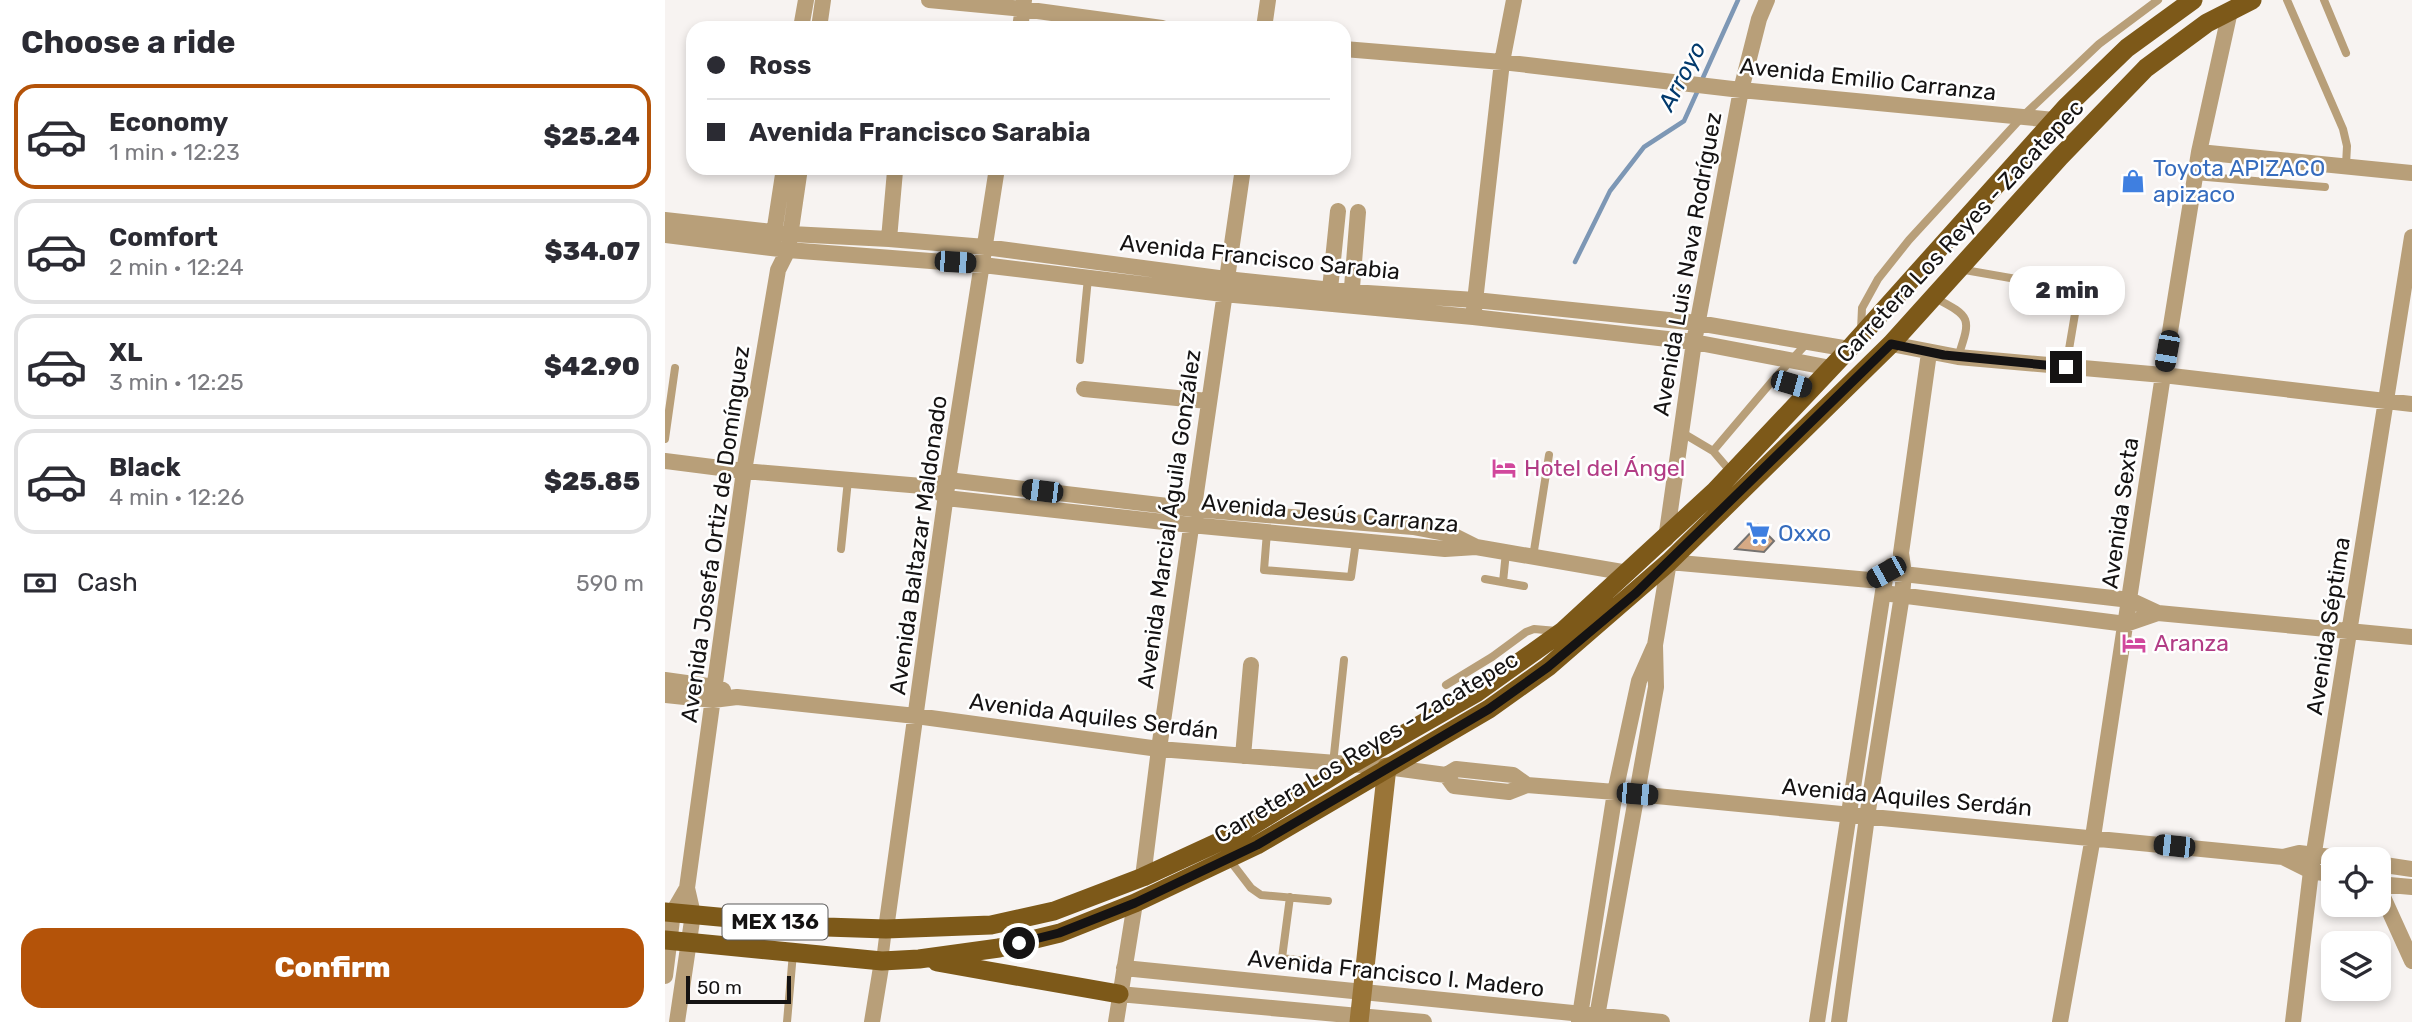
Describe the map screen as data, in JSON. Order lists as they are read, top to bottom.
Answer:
{
  "streets": {
    "main road": ["Carretera Los Reyes - Zacatepec", "MEX 136"],
    "street": [
      "Avenida Emilio Carranza",
      "Avenida Francisco Sarabia",
      "Avenida Luis Nava Rodríguez",
      "Avenida Jesús Carranza",
      "Avenida Sexta",
      "Avenida Marcial Águila González",
      "Avenida Josefa Ortiz de Domínguez",
      "Avenida Baltazar Maldonado",
      "Avenida Séptima",
      "Avenida Aquiles Serdán",
      "Avenida Francisco I. Madero"
    ]
  },
  "crossings": [
    ["Avenida Emilio Carranza", "Carretera Los Reyes - Zacatepec"],
    ["Avenida Emilio Carranza", "Avenida Luis Nava Rodríguez"],
    ["Carretera Los Reyes - Zacatepec", "Avenida Francisco Sarabia"],
    ["Carretera Los Reyes - Zacatepec", "Avenida Luis Nava Rodríguez"],
    ["Carretera Los Reyes - Zacatepec", "Avenida Jesús Carranza"],
    ["Carretera Los Reyes - Zacatepec", "Avenida Sexta"],
    ["Carretera Los Reyes - Zacatepec", "Avenida Marcial Águila González"],
    ["Carretera Los Reyes - Zacatepec", "Avenida Baltazar Maldonado"],
    ["Carretera Los Reyes - Zacatepec", "Avenida Aquiles Serdán"],
    ["Carretera Los Reyes - Zacatepec", "MEX 136"],
    ["Avenida Francisco Sarabia", "Avenida Luis Nava Rodríguez"],
    ["Avenida Francisco Sarabia", "Avenida Marcial Águila González"],
    ["Avenida Francisco Sarabia", "Avenida Josefa Ortiz de Domínguez"],
    ["Avenida Francisco Sarabia", "Avenida Baltazar Maldonado"],
    ["Avenida Jesús Carranza", "Avenida Marcial Águila González"],
    ["Avenida Jesús Carranza", "Avenida Josefa Ortiz de Domínguez"],
    ["Avenida Jesús Carranza", "Avenida Baltazar Maldonado"],
    ["Avenida Sexta", "Avenida Aquiles Serdán"],
    ["Avenida Marcial Águila González", "Avenida Aquiles Serdán"],
    ["Avenida Josefa Ortiz de Domínguez", "Avenida Aquiles Serdán"],
    ["Avenida Josefa Ortiz de Domínguez", "MEX 136"],
    ["Avenida Baltazar Maldonado", "Avenida Aquiles Serdán"],
    ["Avenida Baltazar Maldonado", "MEX 136"],
    ["Avenida Séptima", "Avenida Aquiles Serdán"]
  ],
  "water": ["Arroyo"],
  "places": {
    "shop": ["Toyota APIZACO apizaco"],
    "hotel": ["Hotel del Ángel", "Aranza"],
    "supermarket": ["Oxxo"]
  },
  "scale_bar": "50 m",
  "page": {
    "heading": "Choose a ride",
    "banner": ["Ross", "Avenida Francisco Sarabia"],
    "list": [
      {
        "name": "Economy",
        "note": "1 min · 12:23",
        "value": "$25.24"
      },
      {
        "name": "Comfort",
        "note": "2 min · 12:24",
        "value": "$34.07"
      },
      {
        "name": "XL",
        "note": "3 min · 12:25",
        "value": "$42.90"
      },
      {
        "name": "Black",
        "note": "4 min · 12:26",
        "value": "$25.85"
      }
    ],
    "bubble": "2 min",
    "pay": ["Cash", "590 m"],
    "buttons": "Confirm",
    "scale": "50 m"
  }
}
